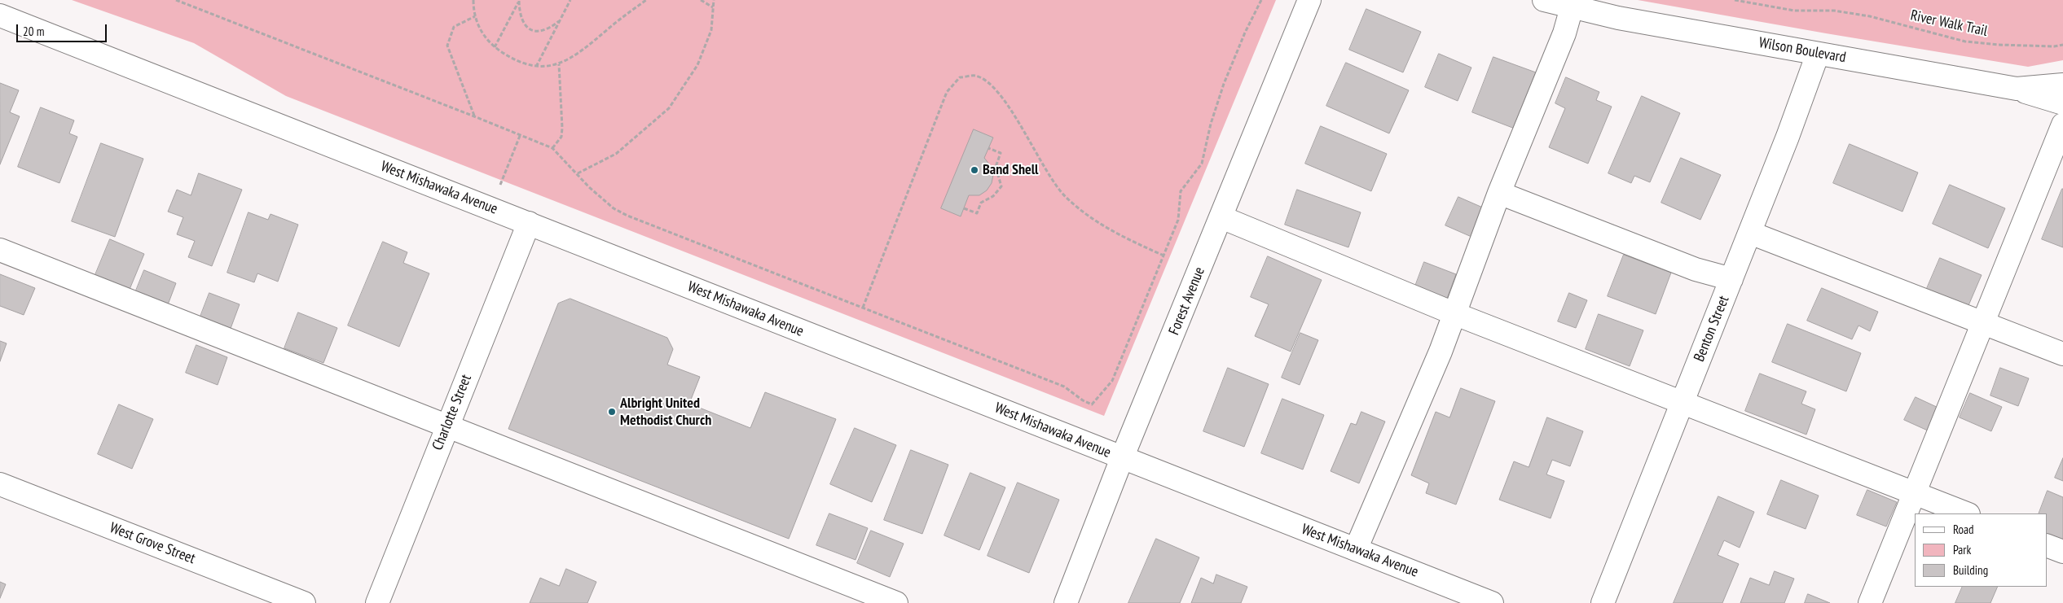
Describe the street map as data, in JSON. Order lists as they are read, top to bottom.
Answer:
{
  "streets": {
    "street": [
      "Wilson Boulevard",
      "West Mishawaka Avenue",
      "Forest Avenue",
      "Benton Street",
      "Charlotte Street",
      "West Grove Street"
    ],
    "path": ["River Walk Trail"]
  },
  "crossings": [
    ["Wilson Boulevard", "Benton Street"],
    ["West Mishawaka Avenue", "Forest Avenue"],
    ["West Mishawaka Avenue", "Charlotte Street"]
  ],
  "places": ["Band Shell", "Albright United Methodist Church"],
  "legend": ["Road", "Park", "Building"],
  "scale_bar": "20 m"
}
